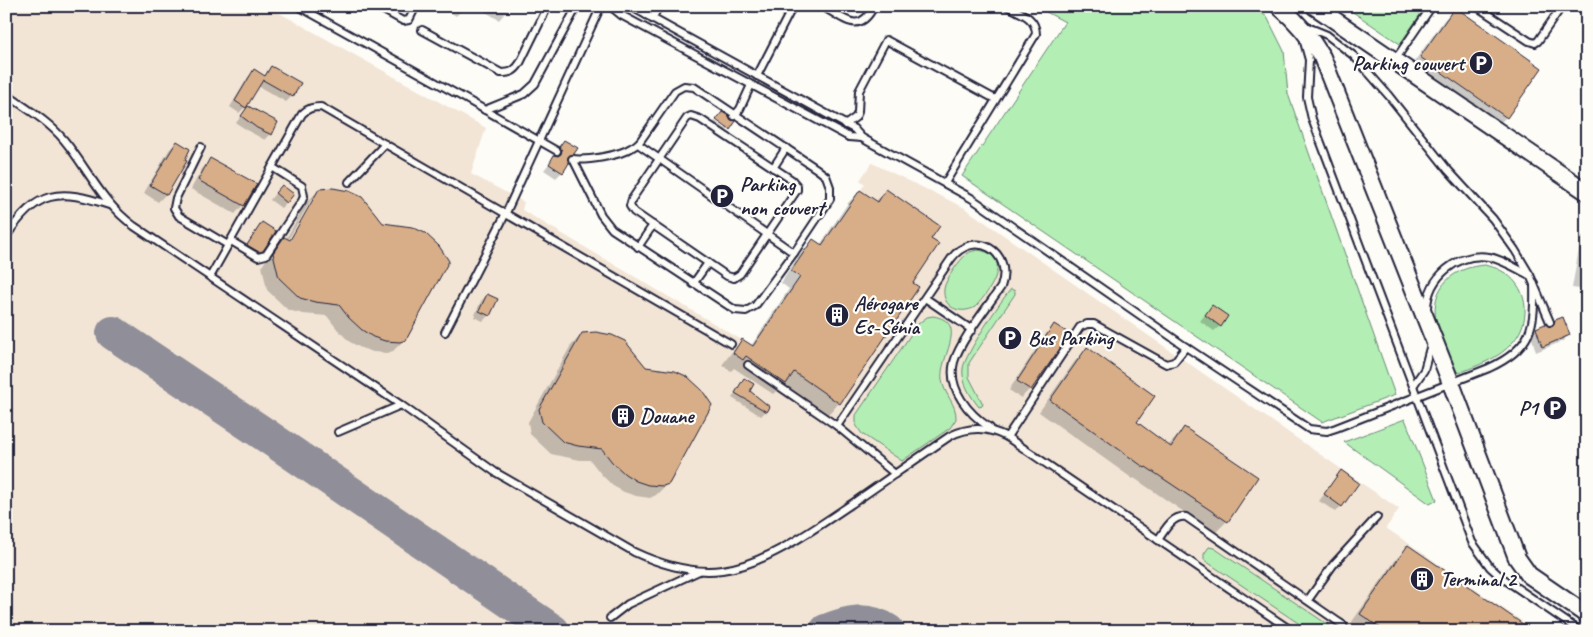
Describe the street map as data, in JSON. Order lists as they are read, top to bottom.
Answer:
{
  "places": {
    "parking": [
      "Parking couvert",
      "Parking non couvert",
      "Bus Parking",
      "P1"
    ],
    "building": ["Aérogare Es-Sénia", "Douane", "Terminal 2"]
  }
}
